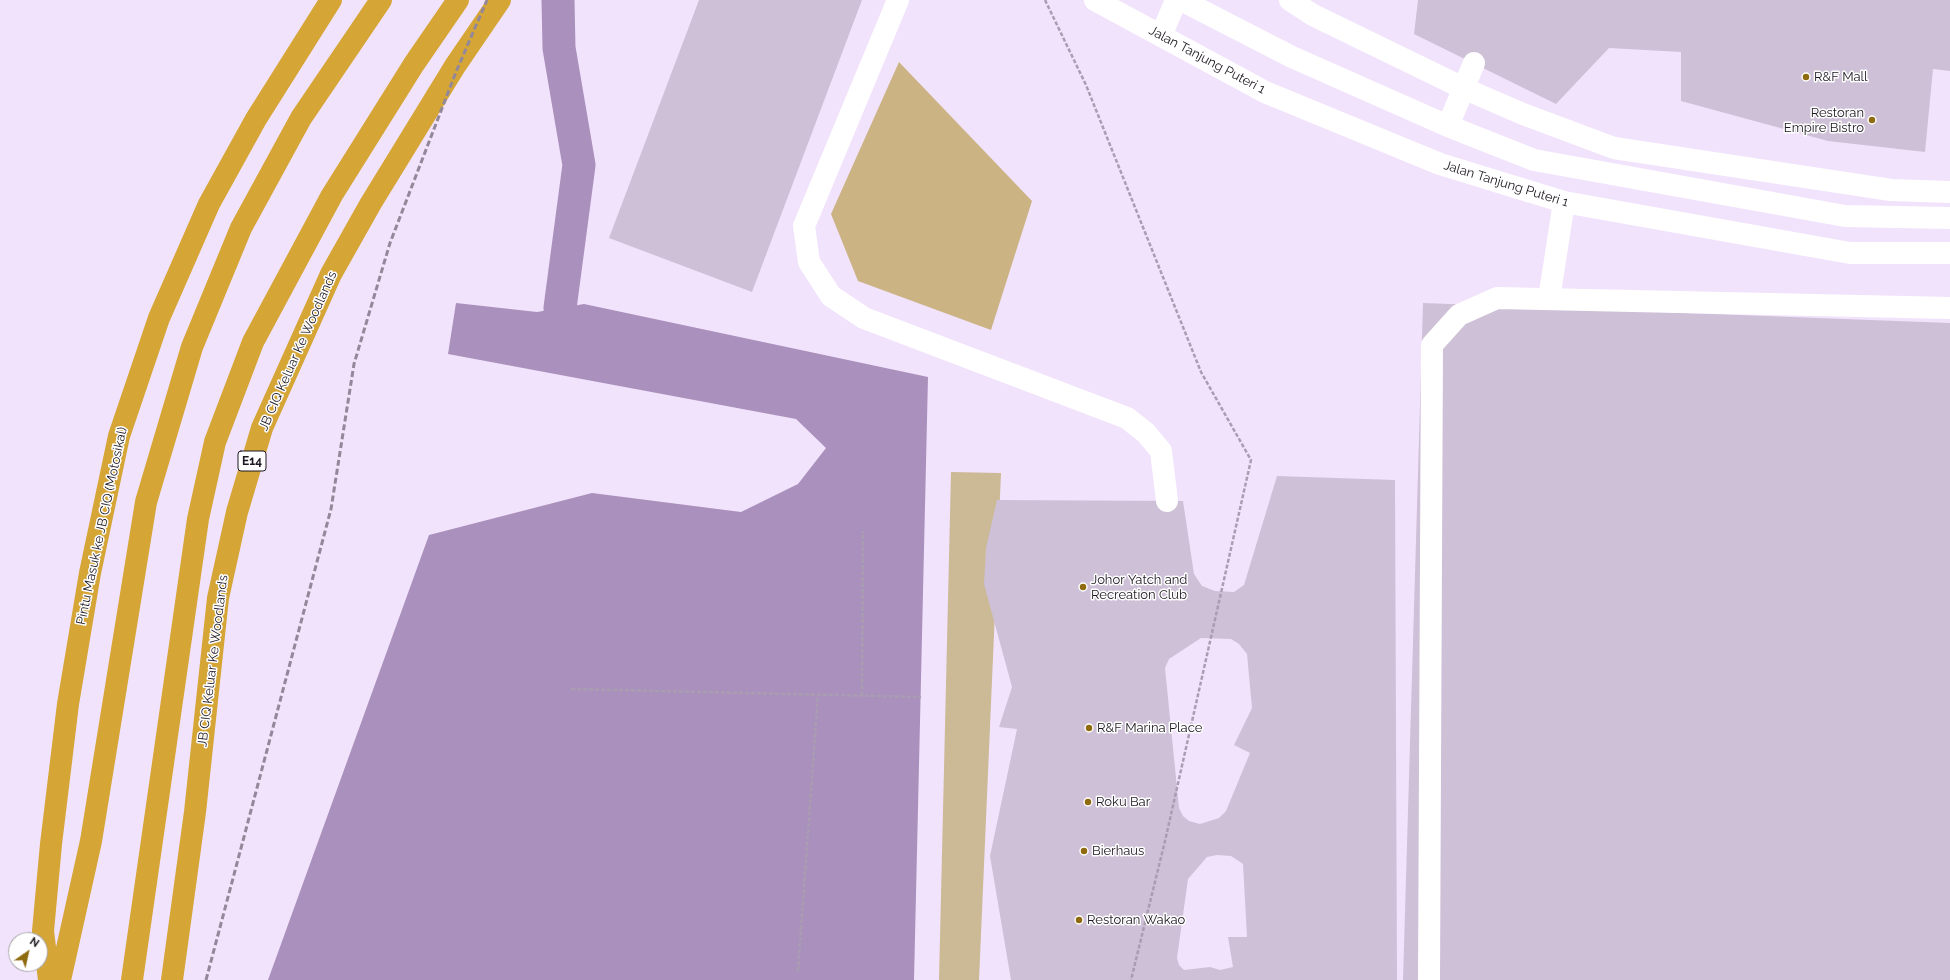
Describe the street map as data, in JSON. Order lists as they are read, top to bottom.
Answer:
{
  "streets": {
    "highway": ["JB CIQ Keluar Ke Woodlands", "E14", "Pintu Masuk ke JB CIQ (Motosikal)"],
    "street": ["Jalan Tanjung Puteri 1"]
  },
  "places": [
    "R&F Mall",
    "Restoran Empire Bistro",
    "Johor Yatch and Recreation Club",
    "R&F Marina Place",
    "Roku Bar",
    "Bierhaus",
    "Restoran Wakao"
  ],
  "north": "top right"
}
